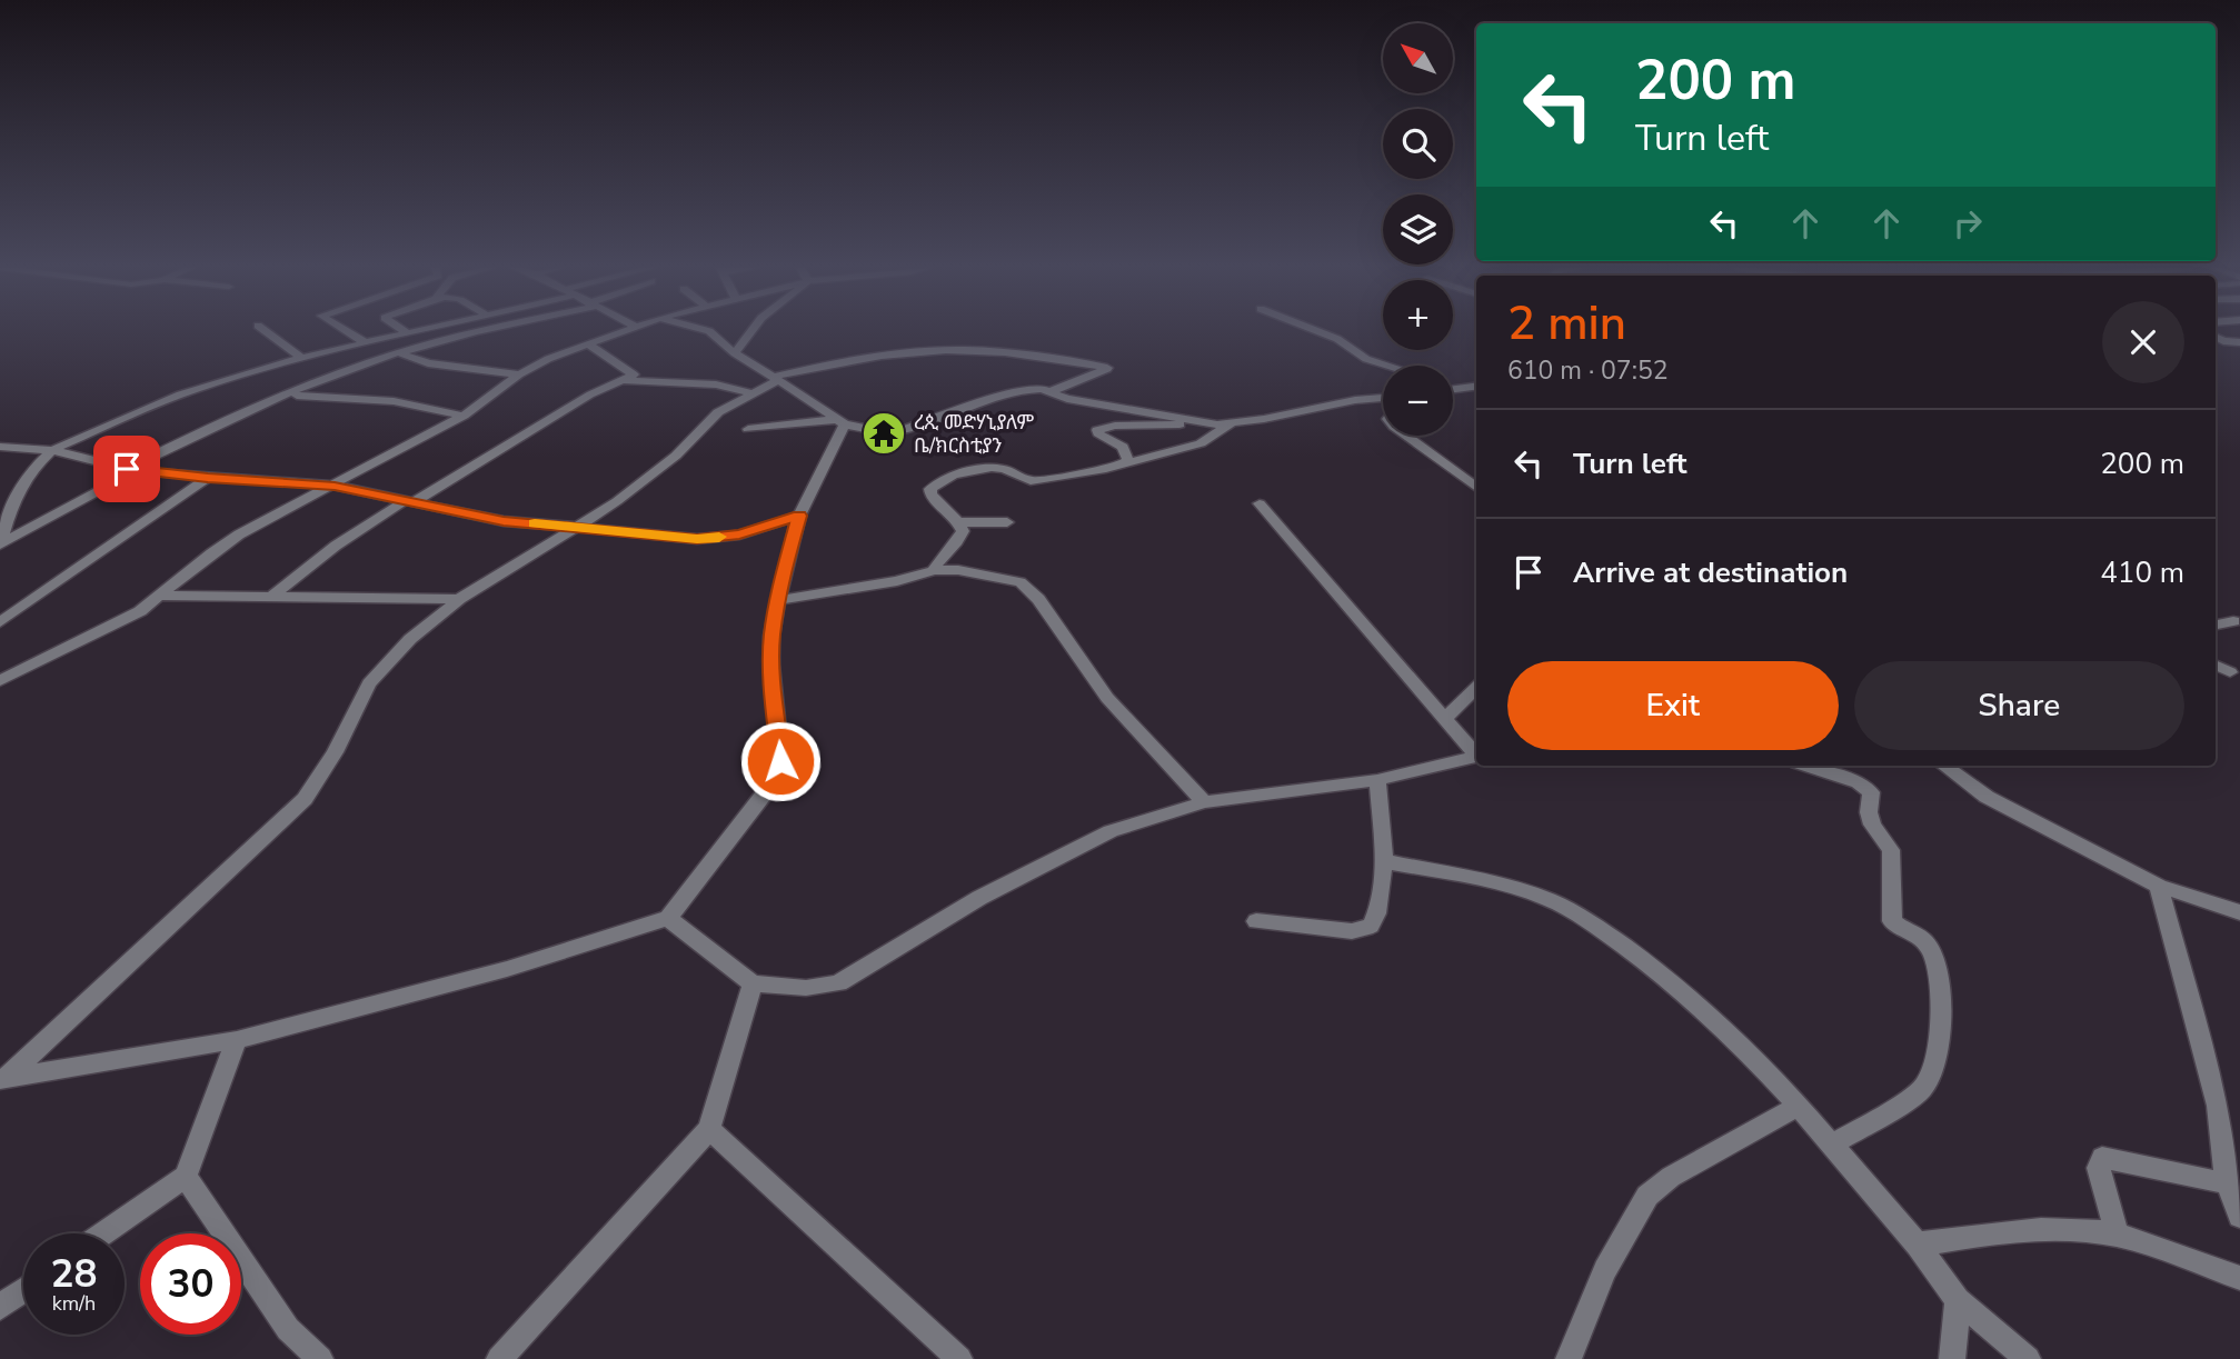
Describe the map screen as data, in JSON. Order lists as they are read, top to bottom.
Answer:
{
  "places": {
    "temple": ["ረጲ መድሃኒያለም ቤ/ክርስቲያን"]
  },
  "north": "top left",
  "page": {
    "map_buttons": ["+", "−"],
    "turn": ["200 m", "Turn left"],
    "heading": ["2 min", "610 m · 07:52"],
    "list": [
      {
        "name": "Turn left",
        "value": "200 m"
      },
      {
        "name": "Arrive at destination",
        "value": "410 m"
      }
    ],
    "buttons": ["Exit", "Share"],
    "speed": "28 km/h",
    "limit": "30"
  }
}
